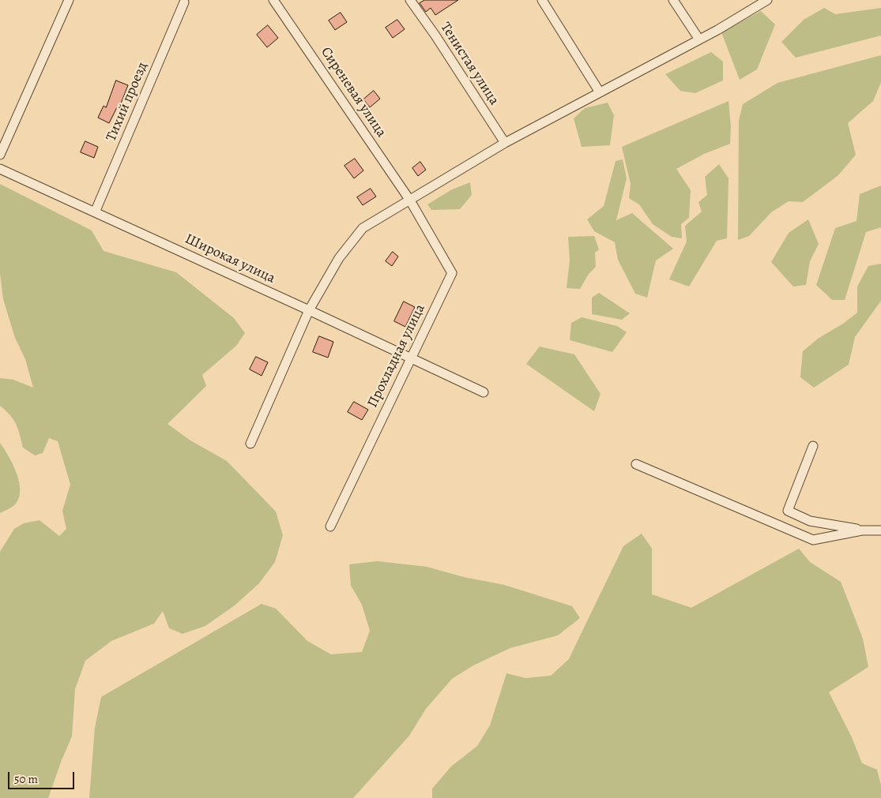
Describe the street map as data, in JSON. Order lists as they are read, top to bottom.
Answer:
{
  "streets": {
    "street": [
      "Тенистая улица",
      "Сиреневая улица",
      "Тихий проезд",
      "Широкая улица",
      "Прохладная улица"
    ]
  },
  "crossings": [
    ["Сиреневая улица", "Прохладная улица"],
    ["Тихий проезд", "Широкая улица"],
    ["Широкая улица", "Прохладная улица"]
  ],
  "scale_bar": "50 m"
}
